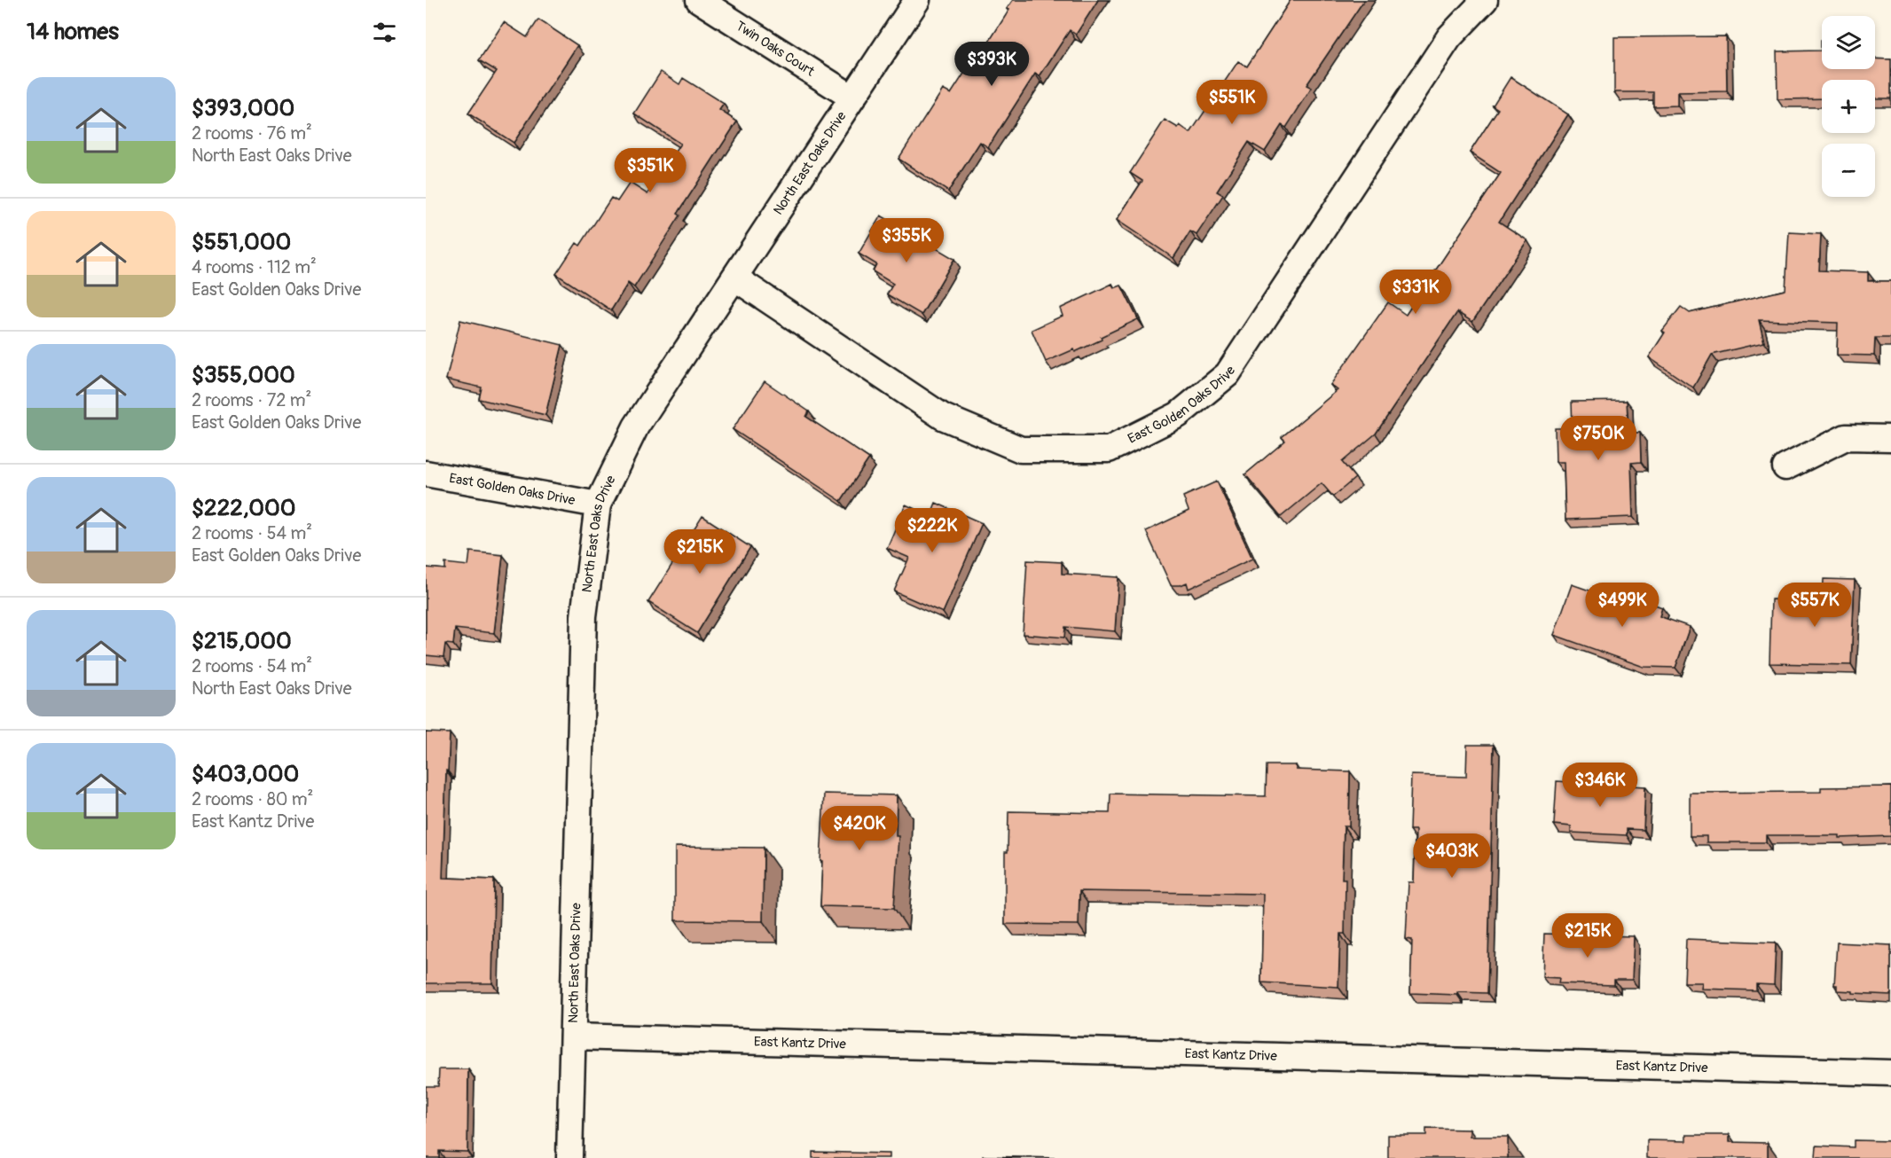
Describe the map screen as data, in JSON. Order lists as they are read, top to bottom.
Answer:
{
  "streets": {
    "street": [
      "Twin Oaks Court",
      "North East Oaks Drive",
      "East Golden Oaks Drive",
      "East Kantz Drive"
    ]
  },
  "crossings": [
    ["Twin Oaks Court", "North East Oaks Drive"],
    ["North East Oaks Drive", "East Golden Oaks Drive"],
    ["North East Oaks Drive", "East Kantz Drive"]
  ],
  "page": {
    "heading": "14 homes",
    "map_buttons": ["+", "−"],
    "price": [
      "$393K",
      "$551K",
      "$351K",
      "$355K",
      "$331K",
      "$750K",
      "$222K",
      "$215K",
      "$499K",
      "$557K",
      "$346K",
      "$420K",
      "$403K",
      "$215K"
    ],
    "list": [
      {
        "name": "$393,000",
        "note": "2 rooms · 76 m² · North East Oaks Drive"
      },
      {
        "name": "$551,000",
        "note": "4 rooms · 112 m² · East Golden Oaks Drive"
      },
      {
        "name": "$355,000",
        "note": "2 rooms · 72 m² · East Golden Oaks Drive"
      },
      {
        "name": "$222,000",
        "note": "2 rooms · 54 m² · East Golden Oaks Drive"
      },
      {
        "name": "$215,000",
        "note": "2 rooms · 54 m² · North East Oaks Drive"
      },
      {
        "name": "$403,000",
        "note": "2 rooms · 80 m² · East Kantz Drive"
      }
    ]
  }
}
